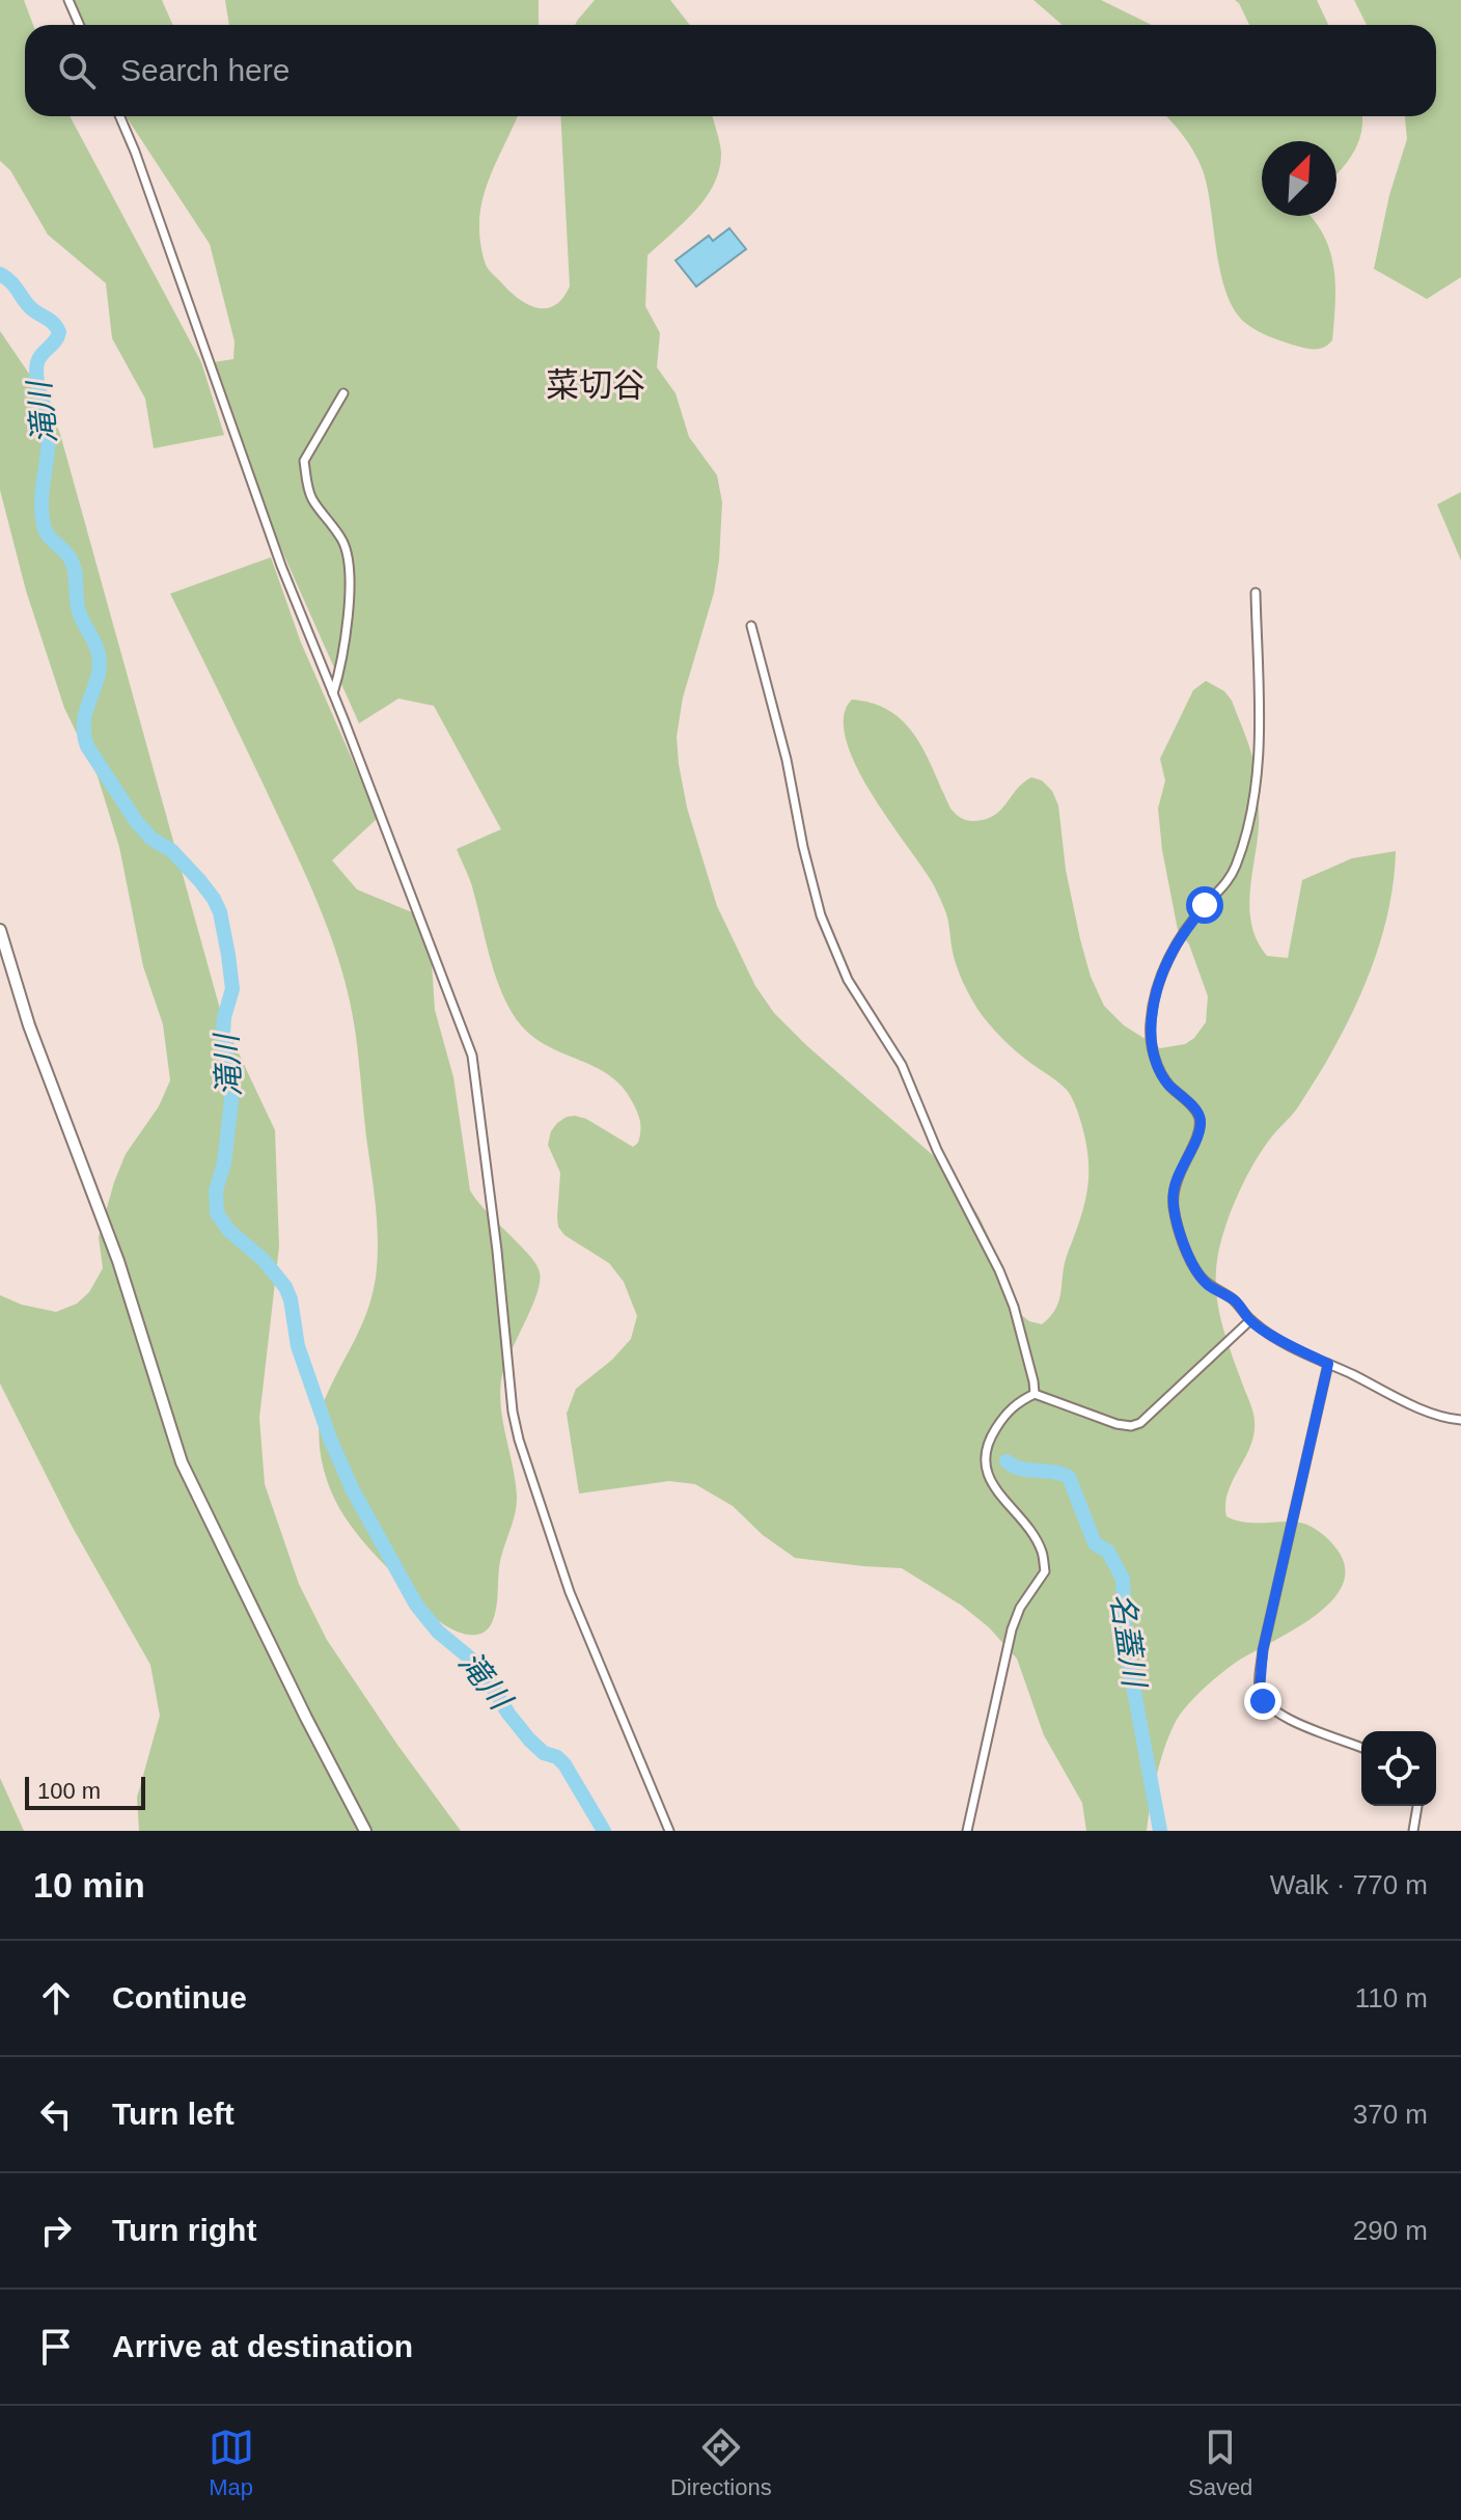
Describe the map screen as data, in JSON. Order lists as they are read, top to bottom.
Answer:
{
  "districts": ["菜切谷"],
  "water": ["滝川", "名蓋川"],
  "scale_bar": "100 m",
  "north": "top right",
  "page": {
    "search": "Search here",
    "scale": "100 m",
    "heading": ["10 min", "Walk · 770 m"],
    "list": [
      ["Continue", "110 m"],
      ["Turn left", "370 m"],
      ["Turn right", "290 m"],
      "Arrive at destination"
    ],
    "nav": ["Map", "Directions", "Saved"]
  }
}
